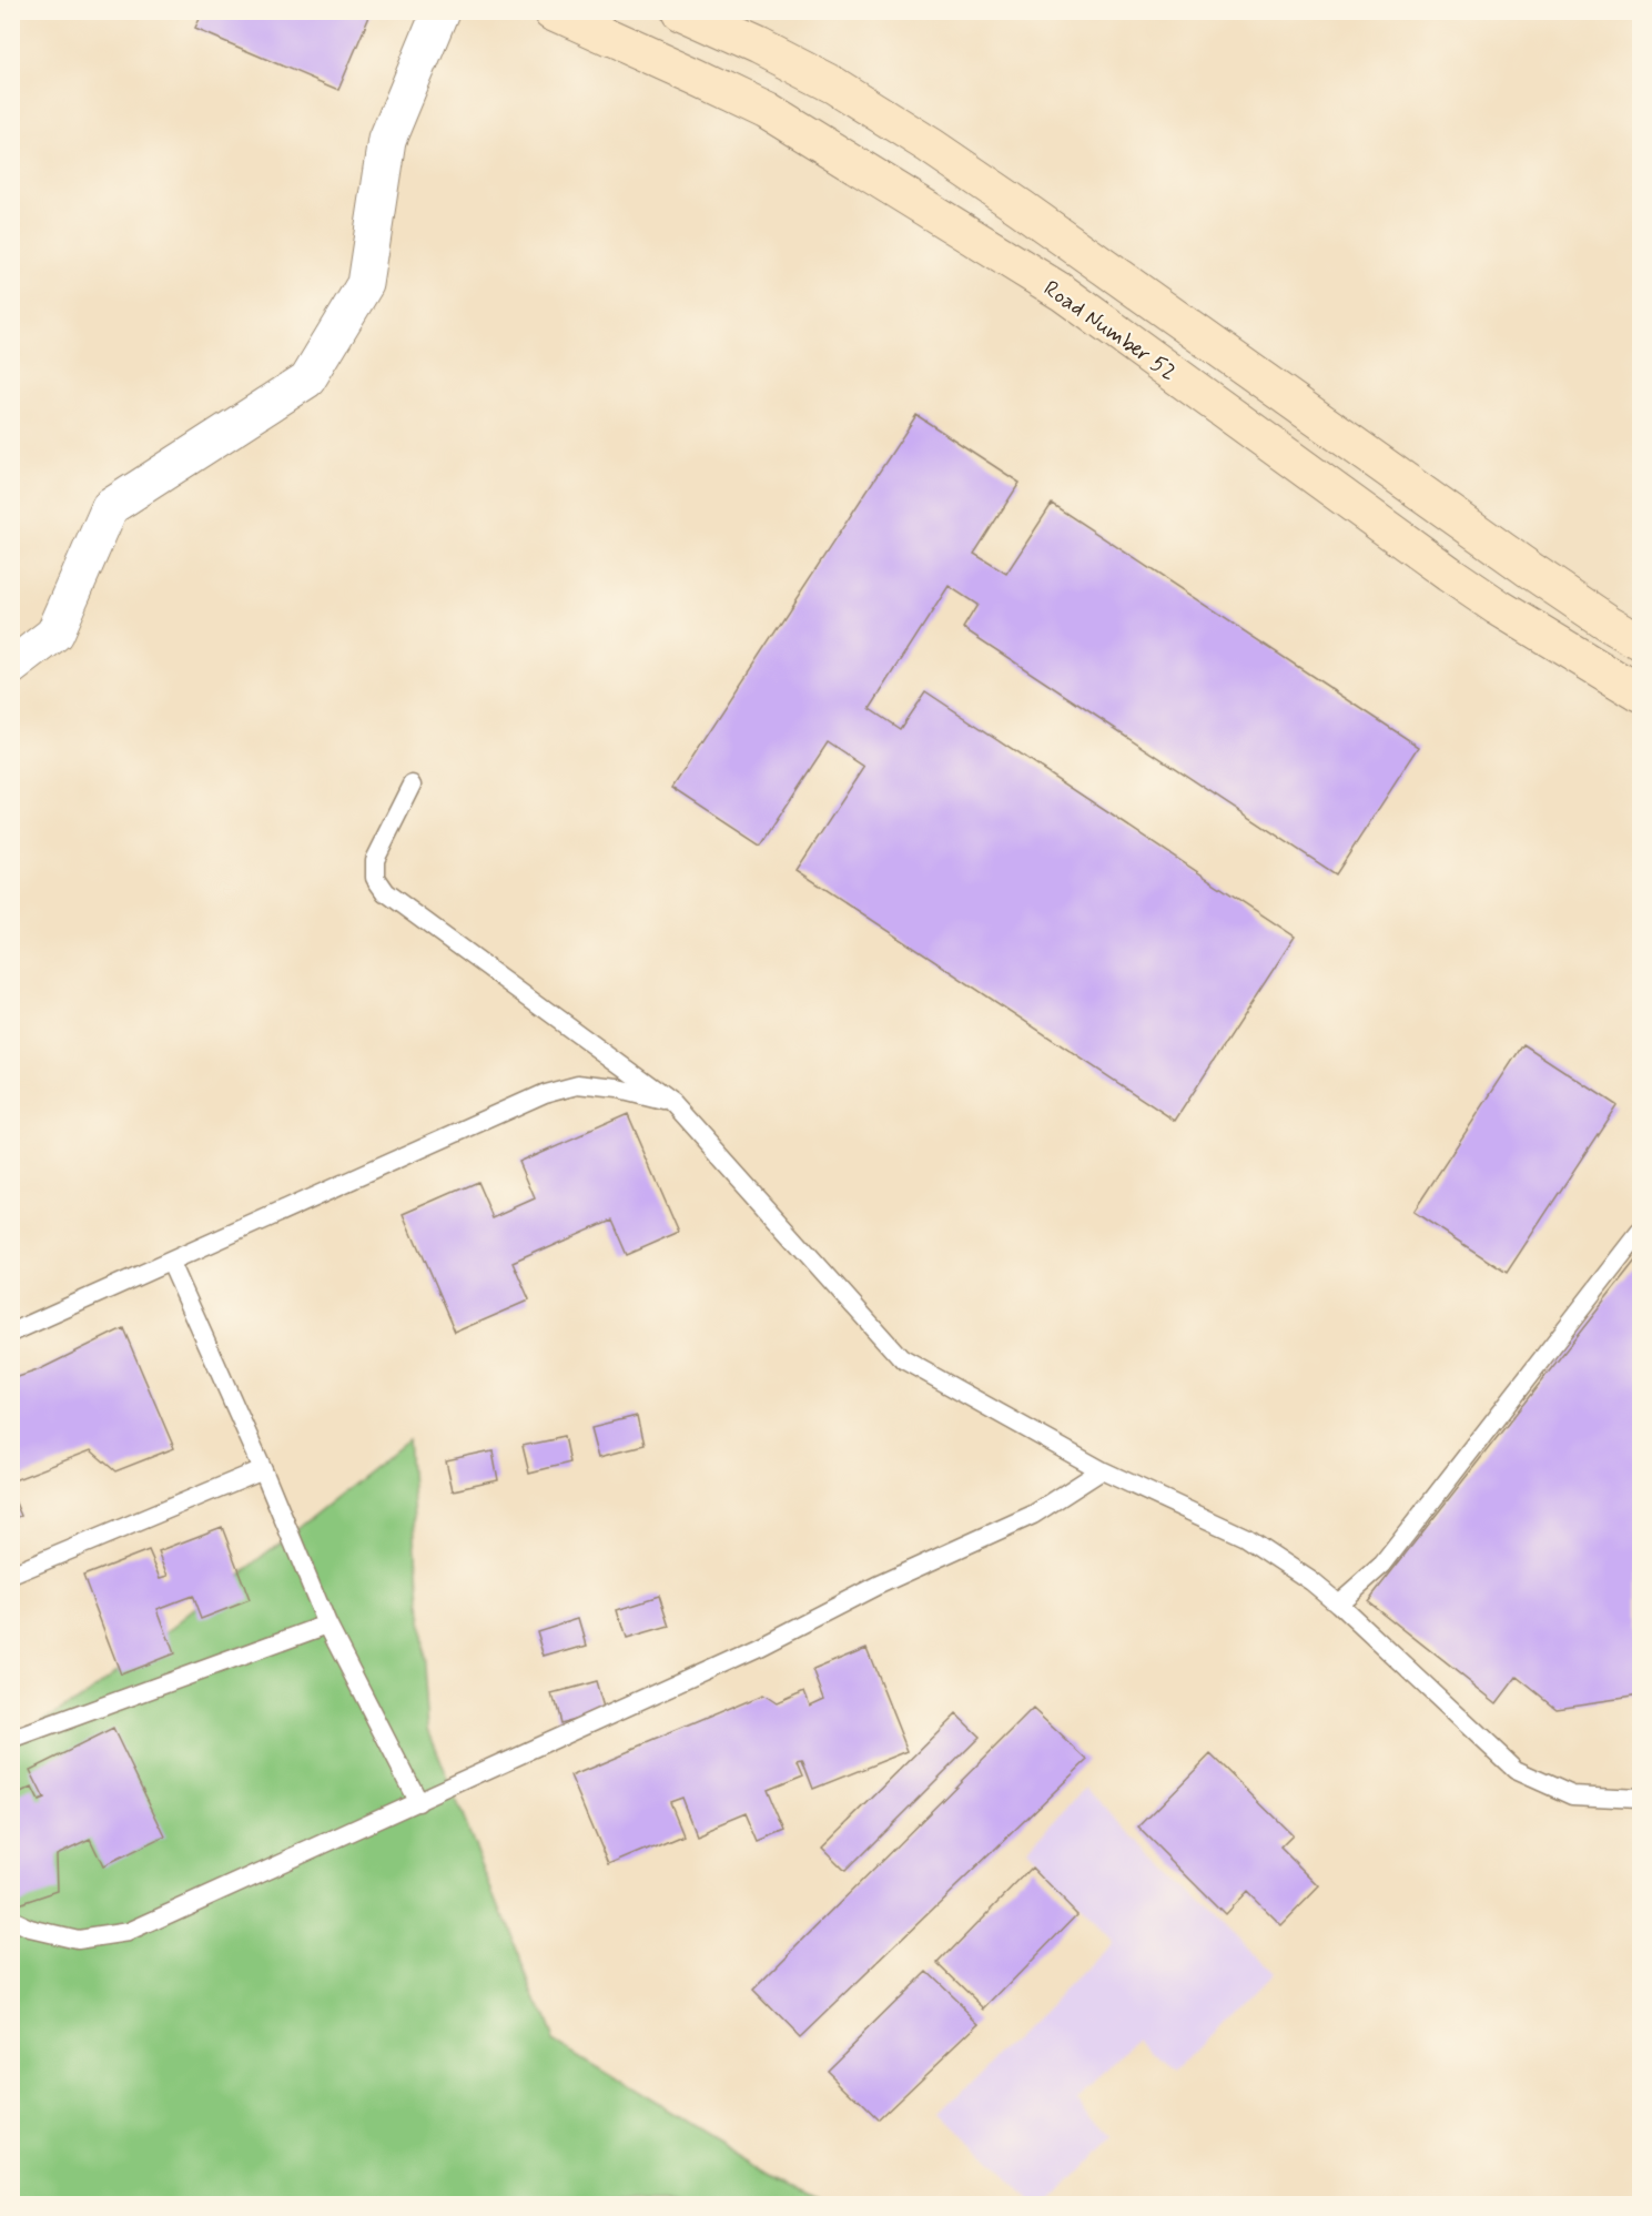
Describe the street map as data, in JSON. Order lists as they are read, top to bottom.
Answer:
{
  "streets": {
    "main road": ["Road Number 52"]
  }
}
